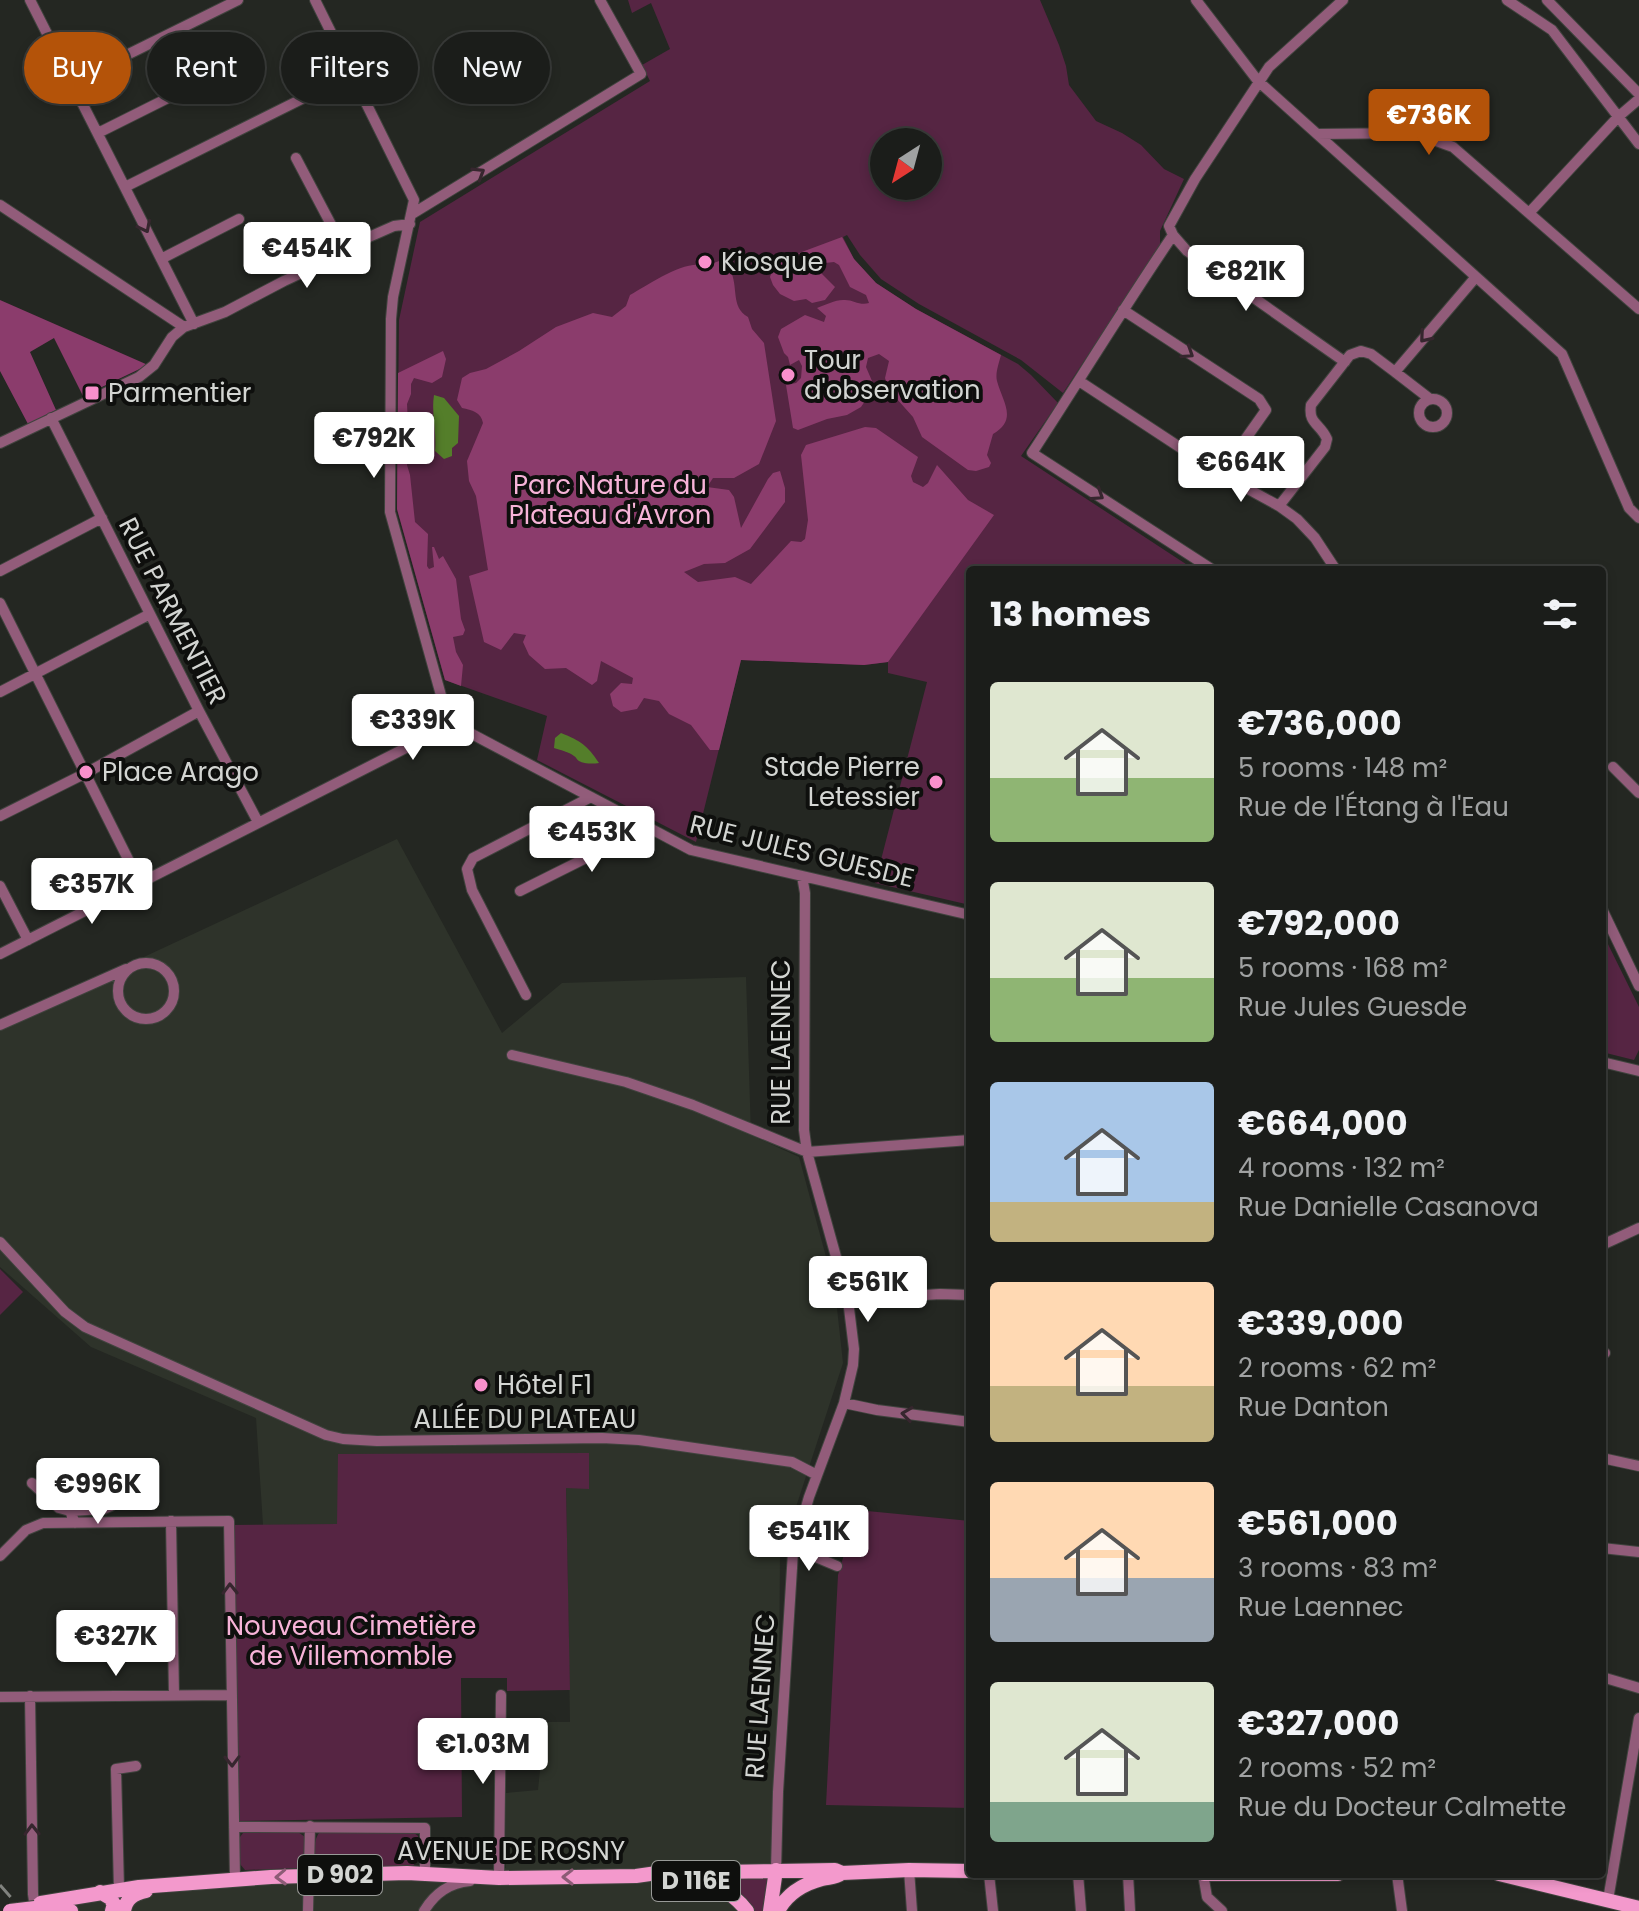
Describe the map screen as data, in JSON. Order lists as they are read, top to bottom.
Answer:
{
  "streets": {
    "main road": [
      "RUE LAENNEC",
      "AVENUE DE ROSNY",
      "D 902",
      "D 116E"
    ],
    "street": ["RUE PARMENTIER", "RUE JULES GUESDE", "ALLÉE DU PLATEAU"]
  },
  "crossings": [
    ["RUE JULES GUESDE", "RUE LAENNEC"],
    ["RUE LAENNEC", "ALLÉE DU PLATEAU"],
    ["RUE LAENNEC", "AVENUE DE ROSNY"],
    ["RUE LAENNEC", "D 902"],
    ["AVENUE DE ROSNY", "D 902"],
    ["AVENUE DE ROSNY", "D 116E"],
    ["D 902", "D 116E"]
  ],
  "parks": ["Parc Nature du Plateau d'Avron", "Nouveau Cimetière de Villemomble"],
  "places": {
    "other": [
      "Kiosque",
      "Tour d'observation",
      "Place Arago",
      "Stade Pierre Letessier",
      "Hôtel F1"
    ],
    "transit": ["Parmentier"]
  },
  "north": "bottom left",
  "page": {
    "chip": [
      "Buy",
      "Rent",
      "Filters",
      "New"
    ],
    "price": [
      "€736K",
      "€454K",
      "€821K",
      "€792K",
      "€664K",
      "€339K",
      "€453K",
      "€357K",
      "€561K",
      "€996K",
      "€541K",
      "€327K",
      "€1.03M"
    ],
    "heading": "13 homes",
    "list": [
      {
        "name": "€736,000",
        "note": "5 rooms · 148 m² · Rue de l'Étang à l'Eau"
      },
      {
        "name": "€792,000",
        "note": "5 rooms · 168 m² · Rue Jules Guesde"
      },
      {
        "name": "€664,000",
        "note": "4 rooms · 132 m² · Rue Danielle Casanova"
      },
      {
        "name": "€339,000",
        "note": "2 rooms · 62 m² · Rue Danton"
      },
      {
        "name": "€561,000",
        "note": "3 rooms · 83 m² · Rue Laennec"
      },
      {
        "name": "€327,000",
        "note": "2 rooms · 52 m² · Rue du Docteur Calmette"
      }
    ]
  }
}
